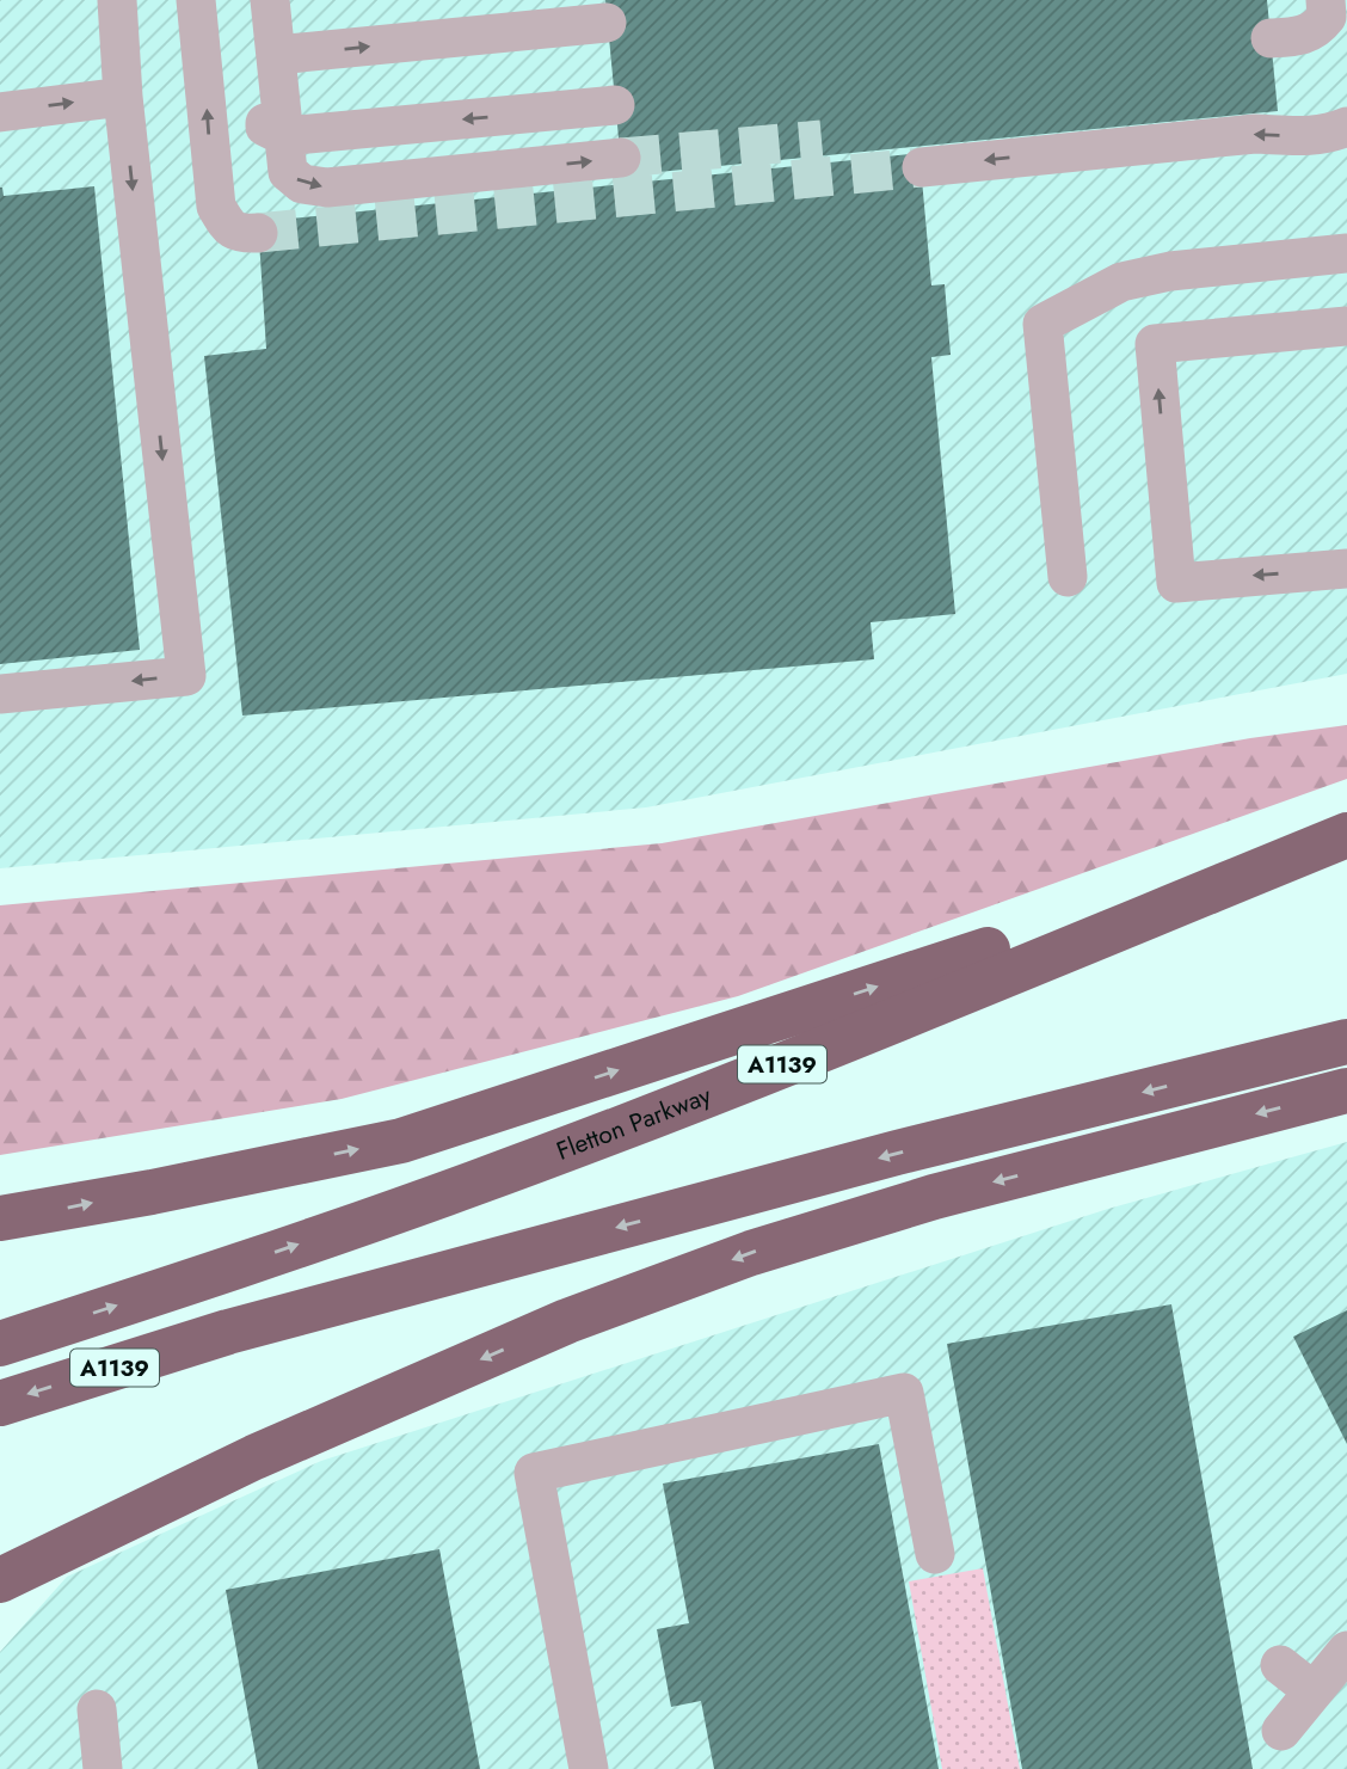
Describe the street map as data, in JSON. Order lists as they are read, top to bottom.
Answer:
{
  "streets": {
    "highway": ["A1139", "Fletton Parkway"]
  }
}
